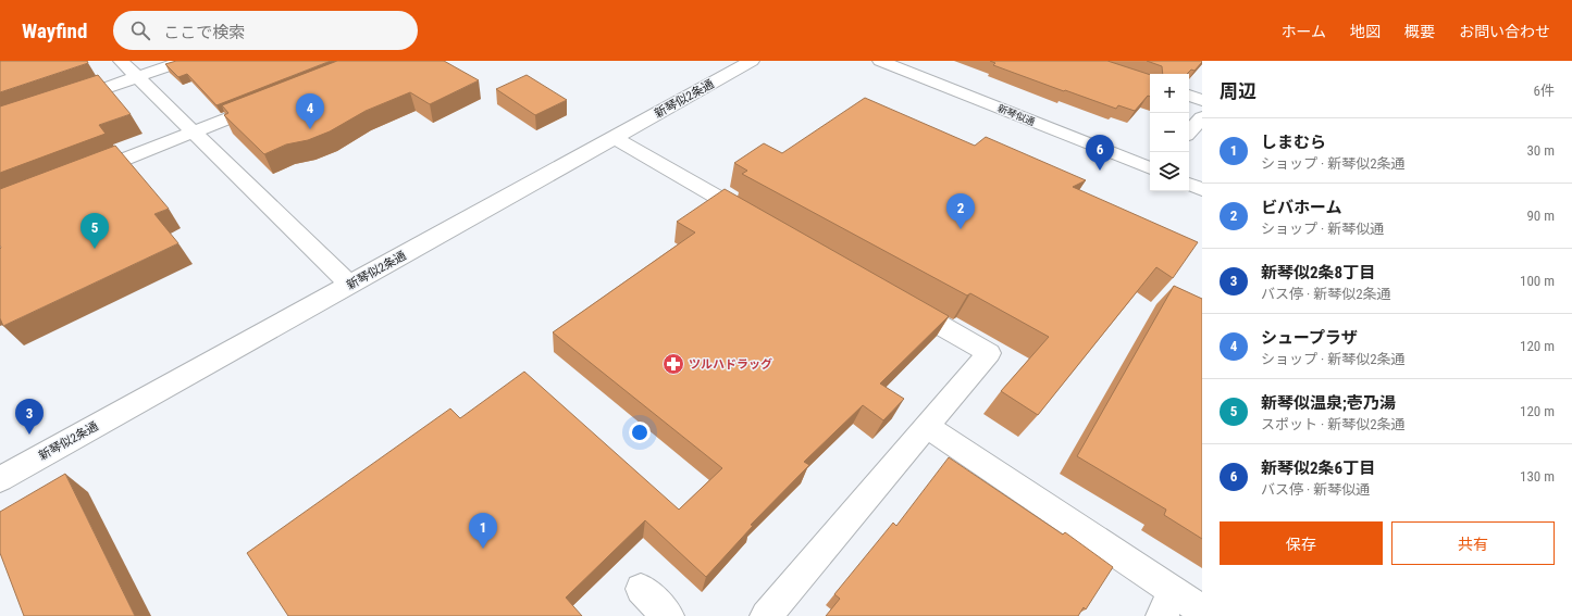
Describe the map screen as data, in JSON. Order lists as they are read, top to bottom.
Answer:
{
  "streets": {
    "street": ["新琴似2条通", "新琴似通"]
  },
  "places": {
    "pharmacy": ["ツルハドラッグ"]
  },
  "page": {
    "header": "Wayfind",
    "search": "ここで検索",
    "nav": [
      "ホーム",
      "地図",
      "概要",
      "お問い合わせ"
    ],
    "heading": ["周辺", "6件"],
    "map_buttons": ["+", "−"],
    "pins": [
      "4",
      "6",
      "2",
      "5",
      "3",
      "1"
    ],
    "list": [
      {
        "mark": "1",
        "name": "しまむら",
        "note": "ショップ · 新琴似2条通",
        "value": "30 m"
      },
      {
        "mark": "2",
        "name": "ビバホーム",
        "note": "ショップ · 新琴似通",
        "value": "90 m"
      },
      {
        "mark": "3",
        "name": "新琴似2条8丁目",
        "note": "バス停 · 新琴似2条通",
        "value": "100 m"
      },
      {
        "mark": "4",
        "name": "シュープラザ",
        "note": "ショップ · 新琴似2条通",
        "value": "120 m"
      },
      {
        "mark": "5",
        "name": "新琴似温泉;壱乃湯",
        "note": "スポット · 新琴似2条通",
        "value": "120 m"
      },
      {
        "mark": "6",
        "name": "新琴似2条6丁目",
        "note": "バス停 · 新琴似通",
        "value": "130 m"
      }
    ],
    "buttons": ["保存", "共有"]
  }
}
